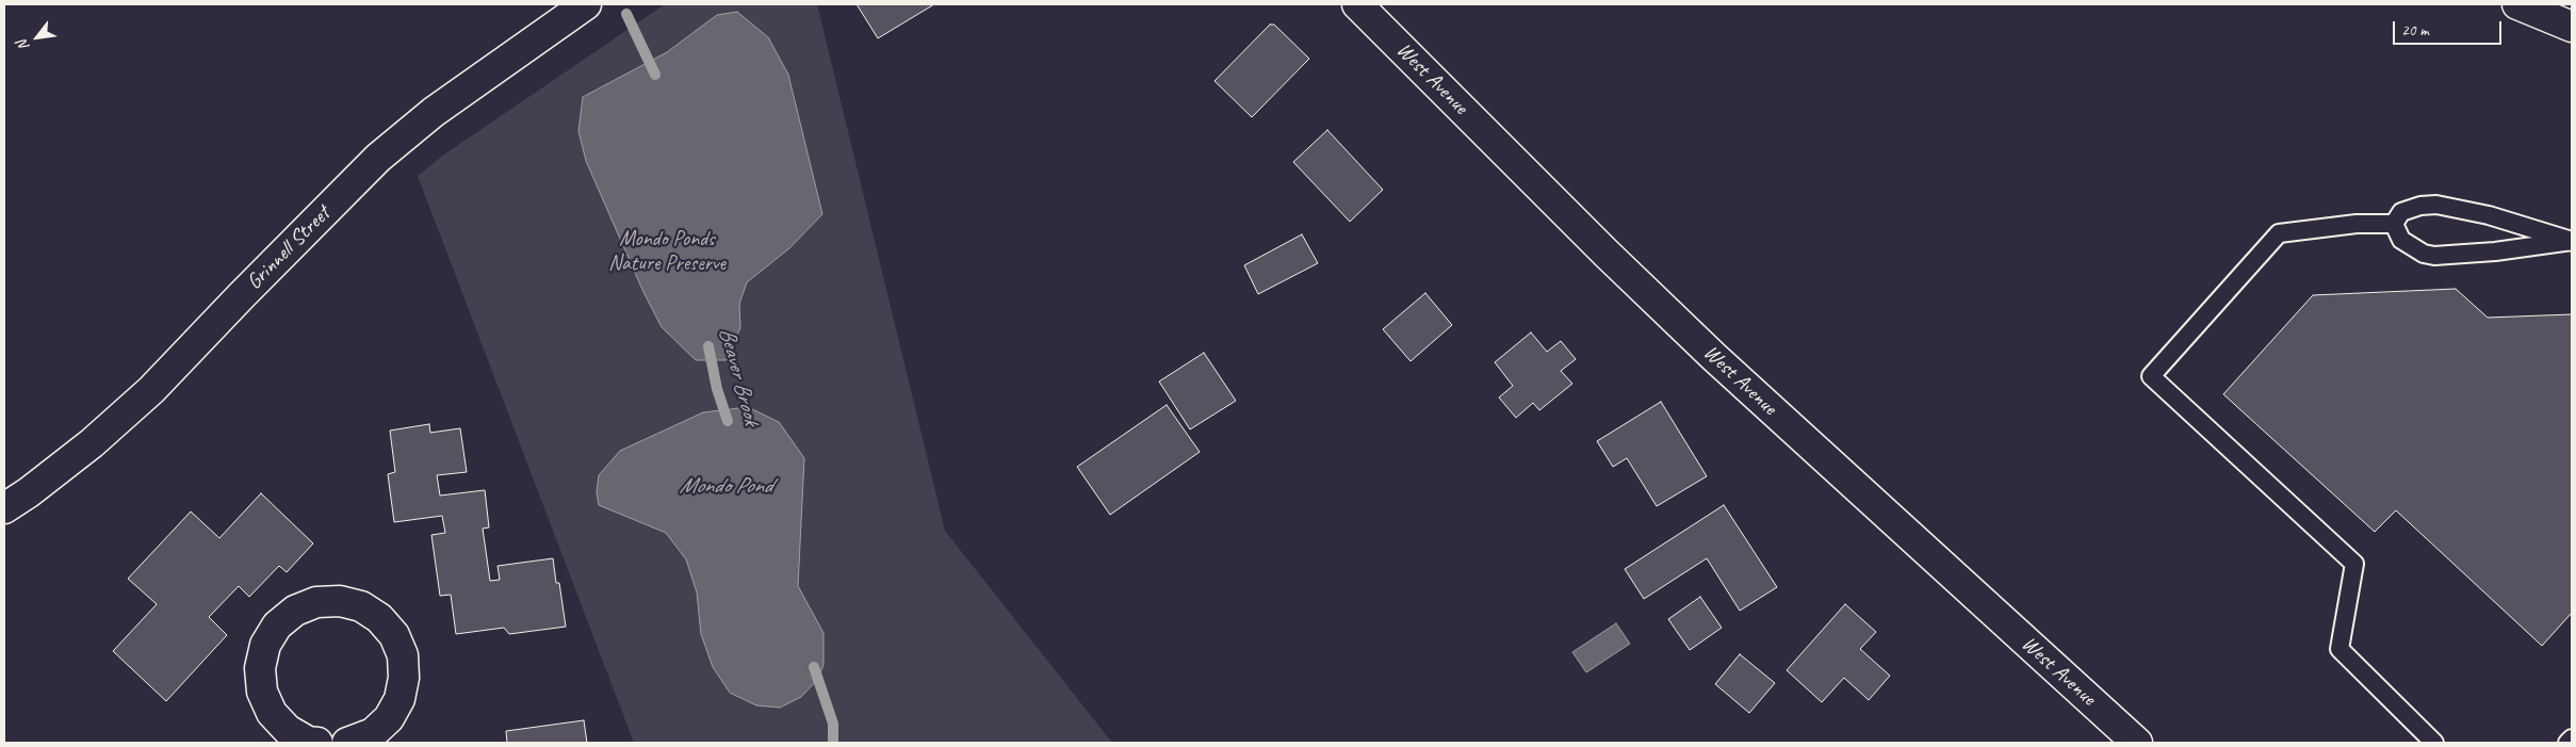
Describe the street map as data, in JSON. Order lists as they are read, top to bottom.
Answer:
{
  "streets": {
    "main road": ["West Avenue", "Grinnell Street"]
  },
  "water": ["Beaver Brook", "Mondo Pond"],
  "parks": ["Mondo Ponds Nature Preserve"],
  "scale_bar": "20 m",
  "north": "bottom left"
}
